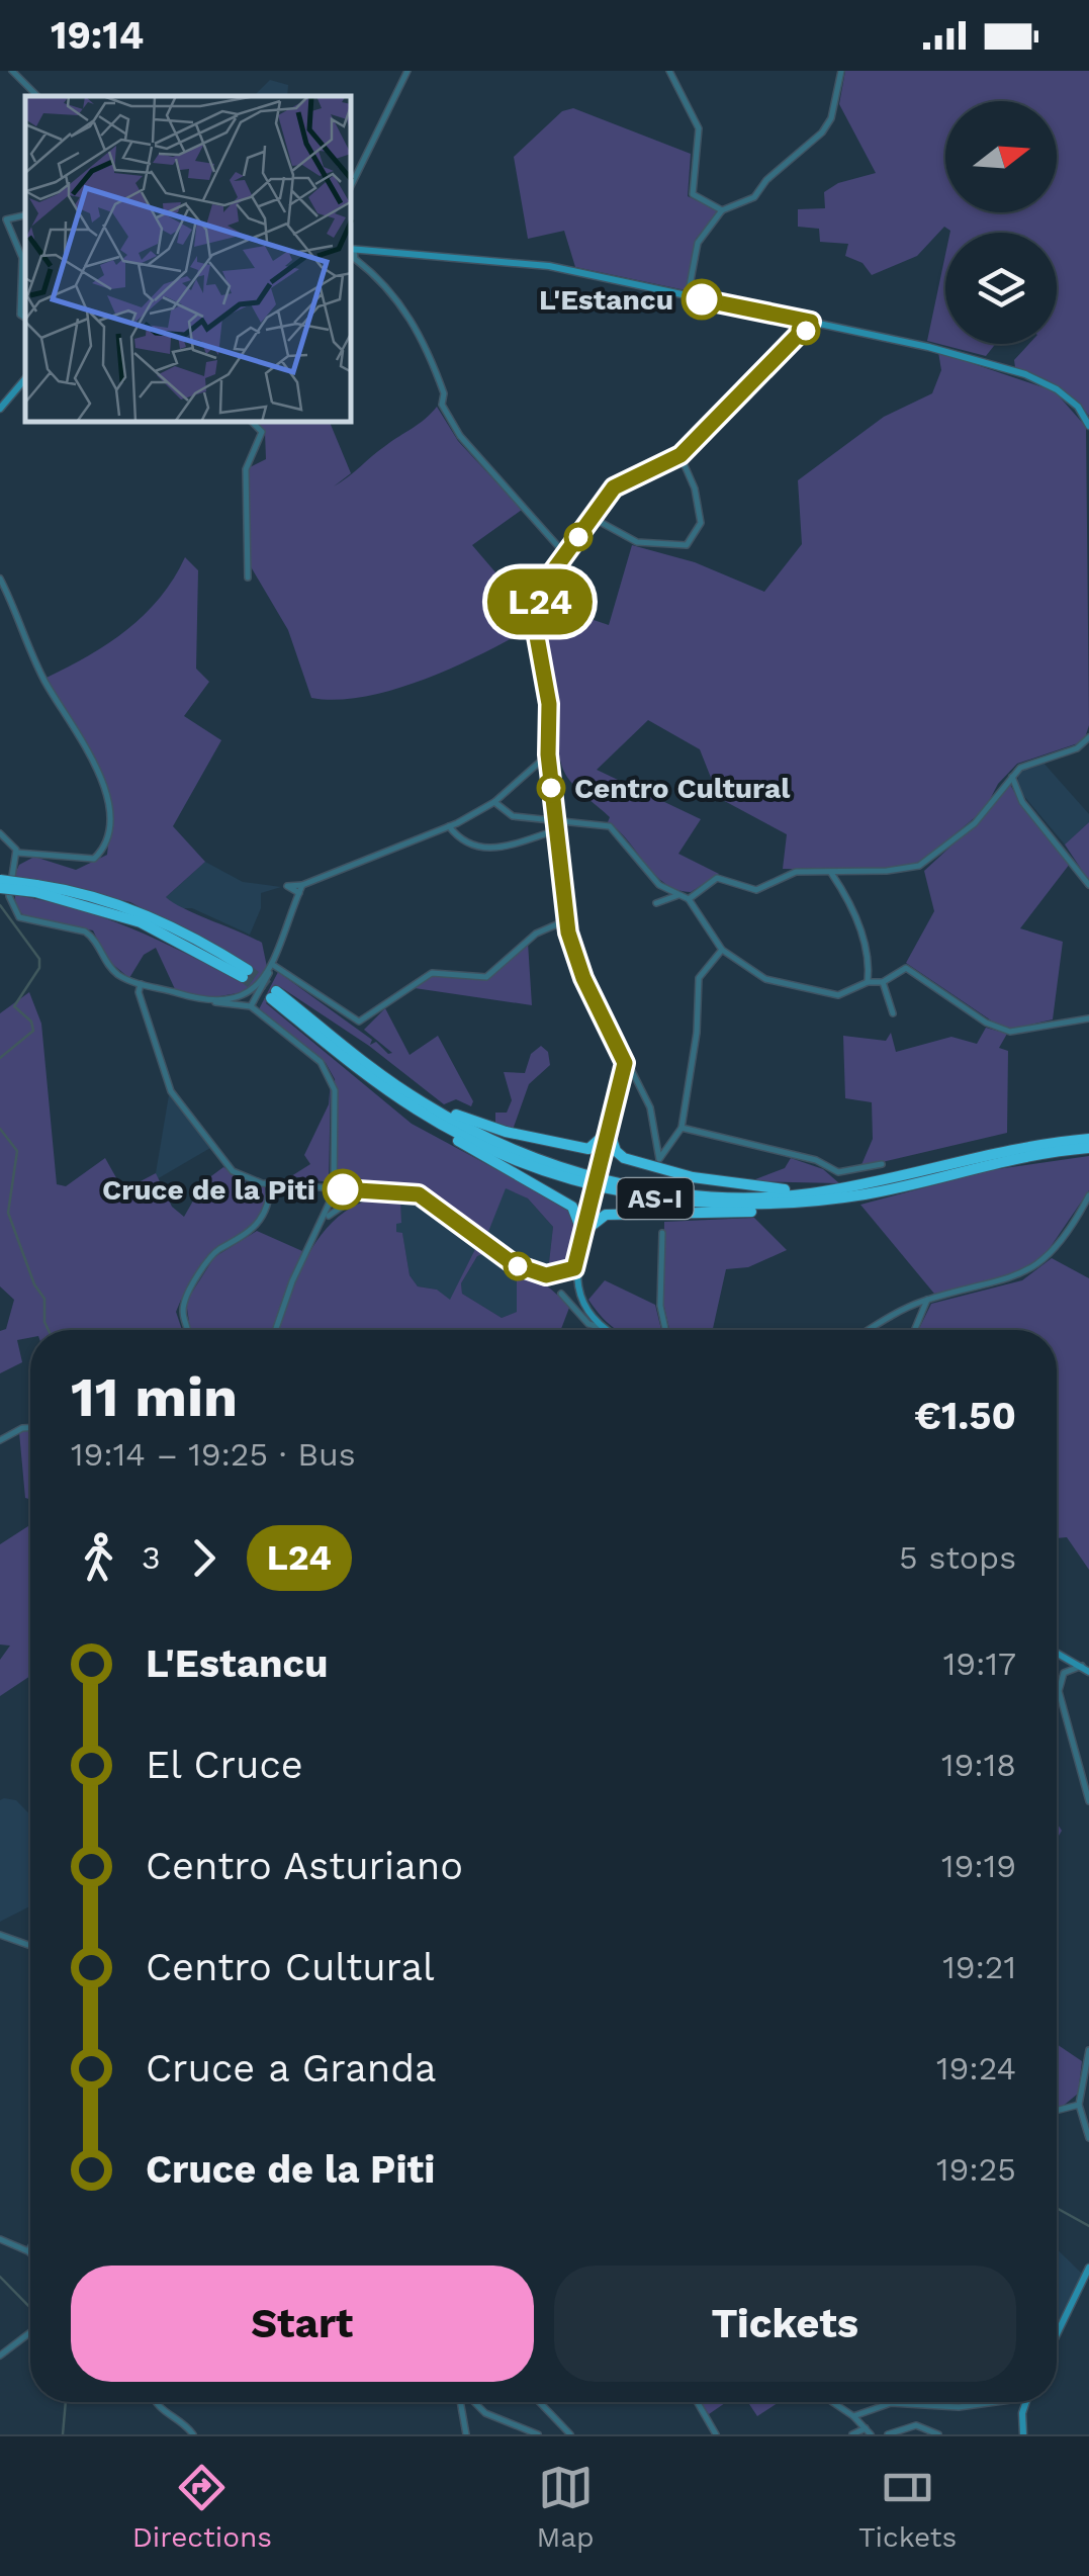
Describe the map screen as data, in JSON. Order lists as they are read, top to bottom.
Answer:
{
  "streets": {
    "highway": ["AS-I"]
  },
  "places": ["L'Estancu", "Centro Cultural", "Cruce de la Piti"],
  "lines": ["bus line L24"],
  "north": "right",
  "page": {
    "status": "19:14",
    "on_map": "L24",
    "heading": ["11 min", "19:14 – 19:25 · Bus", "€1.50"],
    "legs": ["3", "L24", "5 stops"],
    "list": [
      {
        "name": "L'Estancu",
        "value": "19:17"
      },
      {
        "name": "El Cruce",
        "value": "19:18"
      },
      {
        "name": "Centro Asturiano",
        "value": "19:19"
      },
      {
        "name": "Centro Cultural",
        "value": "19:21"
      },
      {
        "name": "Cruce a Granda",
        "value": "19:24"
      },
      {
        "name": "Cruce de la Piti",
        "value": "19:25"
      }
    ],
    "buttons": ["Start", "Tickets"],
    "tabs": ["Directions", "Map", "Tickets"]
  }
}
